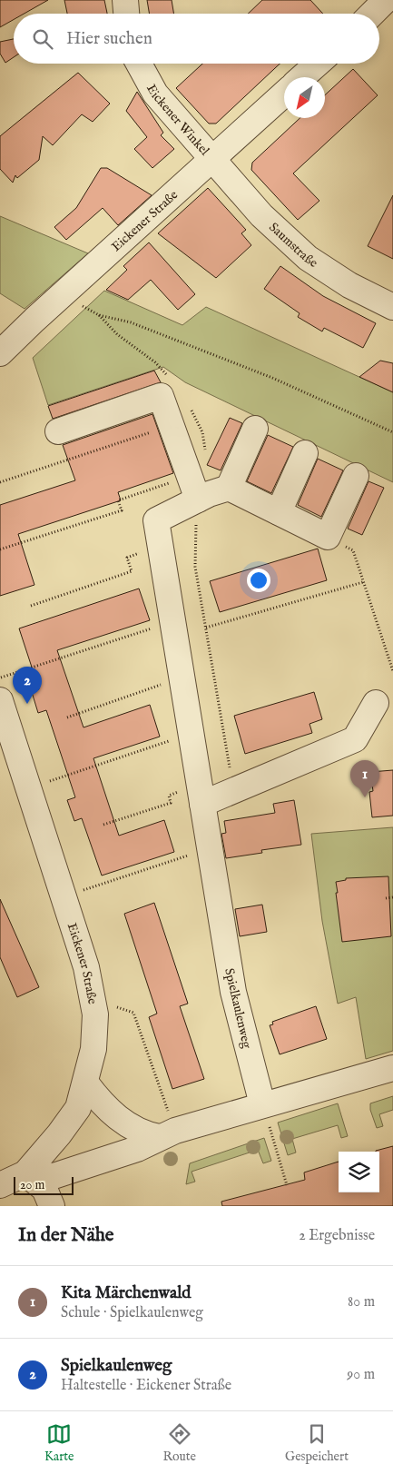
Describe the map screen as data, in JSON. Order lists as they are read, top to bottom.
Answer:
{
  "streets": {
    "street": [
      "Eickener Winkel",
      "Eickener Straße",
      "Saumstraße",
      "Spielkaulenweg"
    ]
  },
  "crossings": [
    ["Eickener Winkel", "Eickener Straße"],
    ["Eickener Winkel", "Saumstraße"],
    ["Eickener Straße", "Saumstraße"]
  ],
  "scale_bar": "20 m",
  "north": "bottom left",
  "page": {
    "search": "Hier suchen",
    "pins": ["2", "1"],
    "scale": "20 m",
    "heading": ["In der Nähe", "2 Ergebnisse"],
    "list": [
      {
        "mark": "1",
        "name": "Kita Märchenwald",
        "note": "Schule · Spielkaulenweg",
        "value": "80 m"
      },
      {
        "mark": "2",
        "name": "Spielkaulenweg",
        "note": "Haltestelle · Eickener Straße",
        "value": "90 m"
      }
    ],
    "nav": ["Karte", "Route", "Gespeichert"]
  }
}
